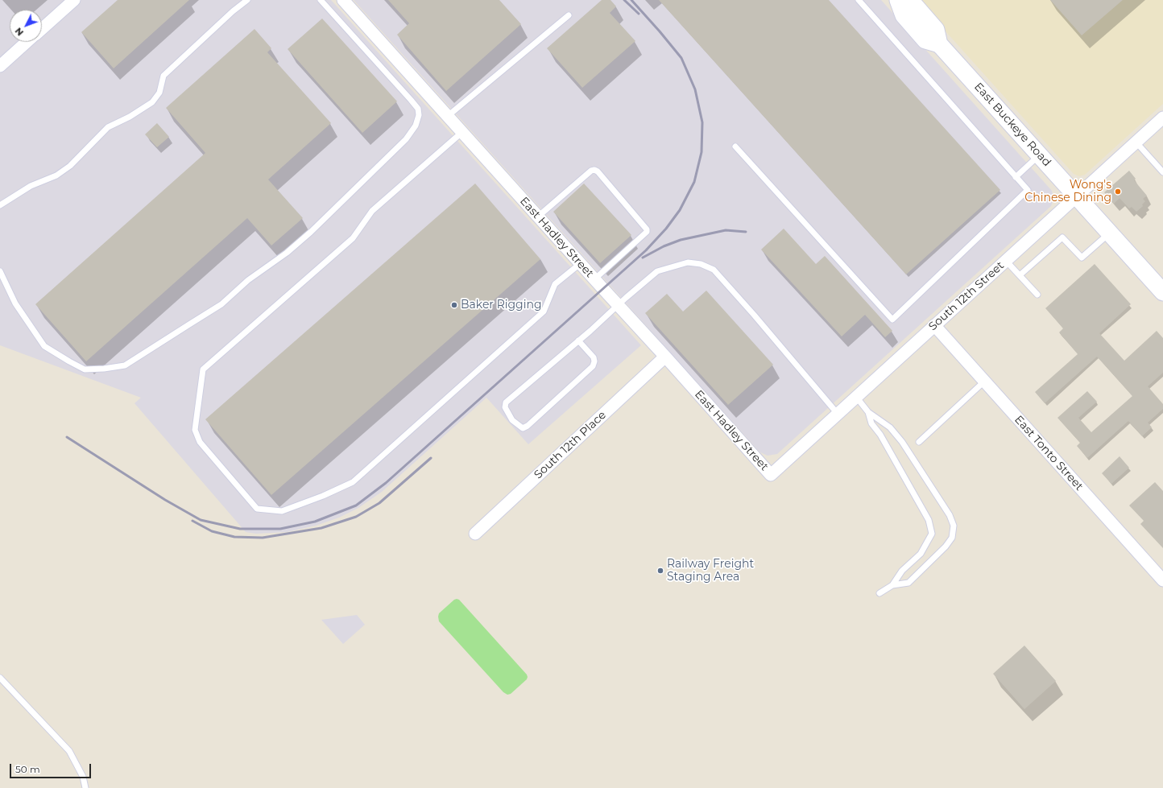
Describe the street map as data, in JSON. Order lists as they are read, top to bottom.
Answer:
{
  "streets": {
    "main road": ["East Buckeye Road"],
    "street": [
      "East Hadley Street",
      "South 12th Street",
      "South 12th Place",
      "East Tonto Street"
    ]
  },
  "crossings": [
    ["East Buckeye Road", "South 12th Street"],
    ["East Hadley Street", "South 12th Street"],
    ["East Hadley Street", "South 12th Place"],
    ["South 12th Street", "East Tonto Street"]
  ],
  "places": ["Wong's Chinese Dining", "Baker Rigging", "Railway Freight Staging Area"],
  "scale_bar": "50 m",
  "north": "bottom left"
}
